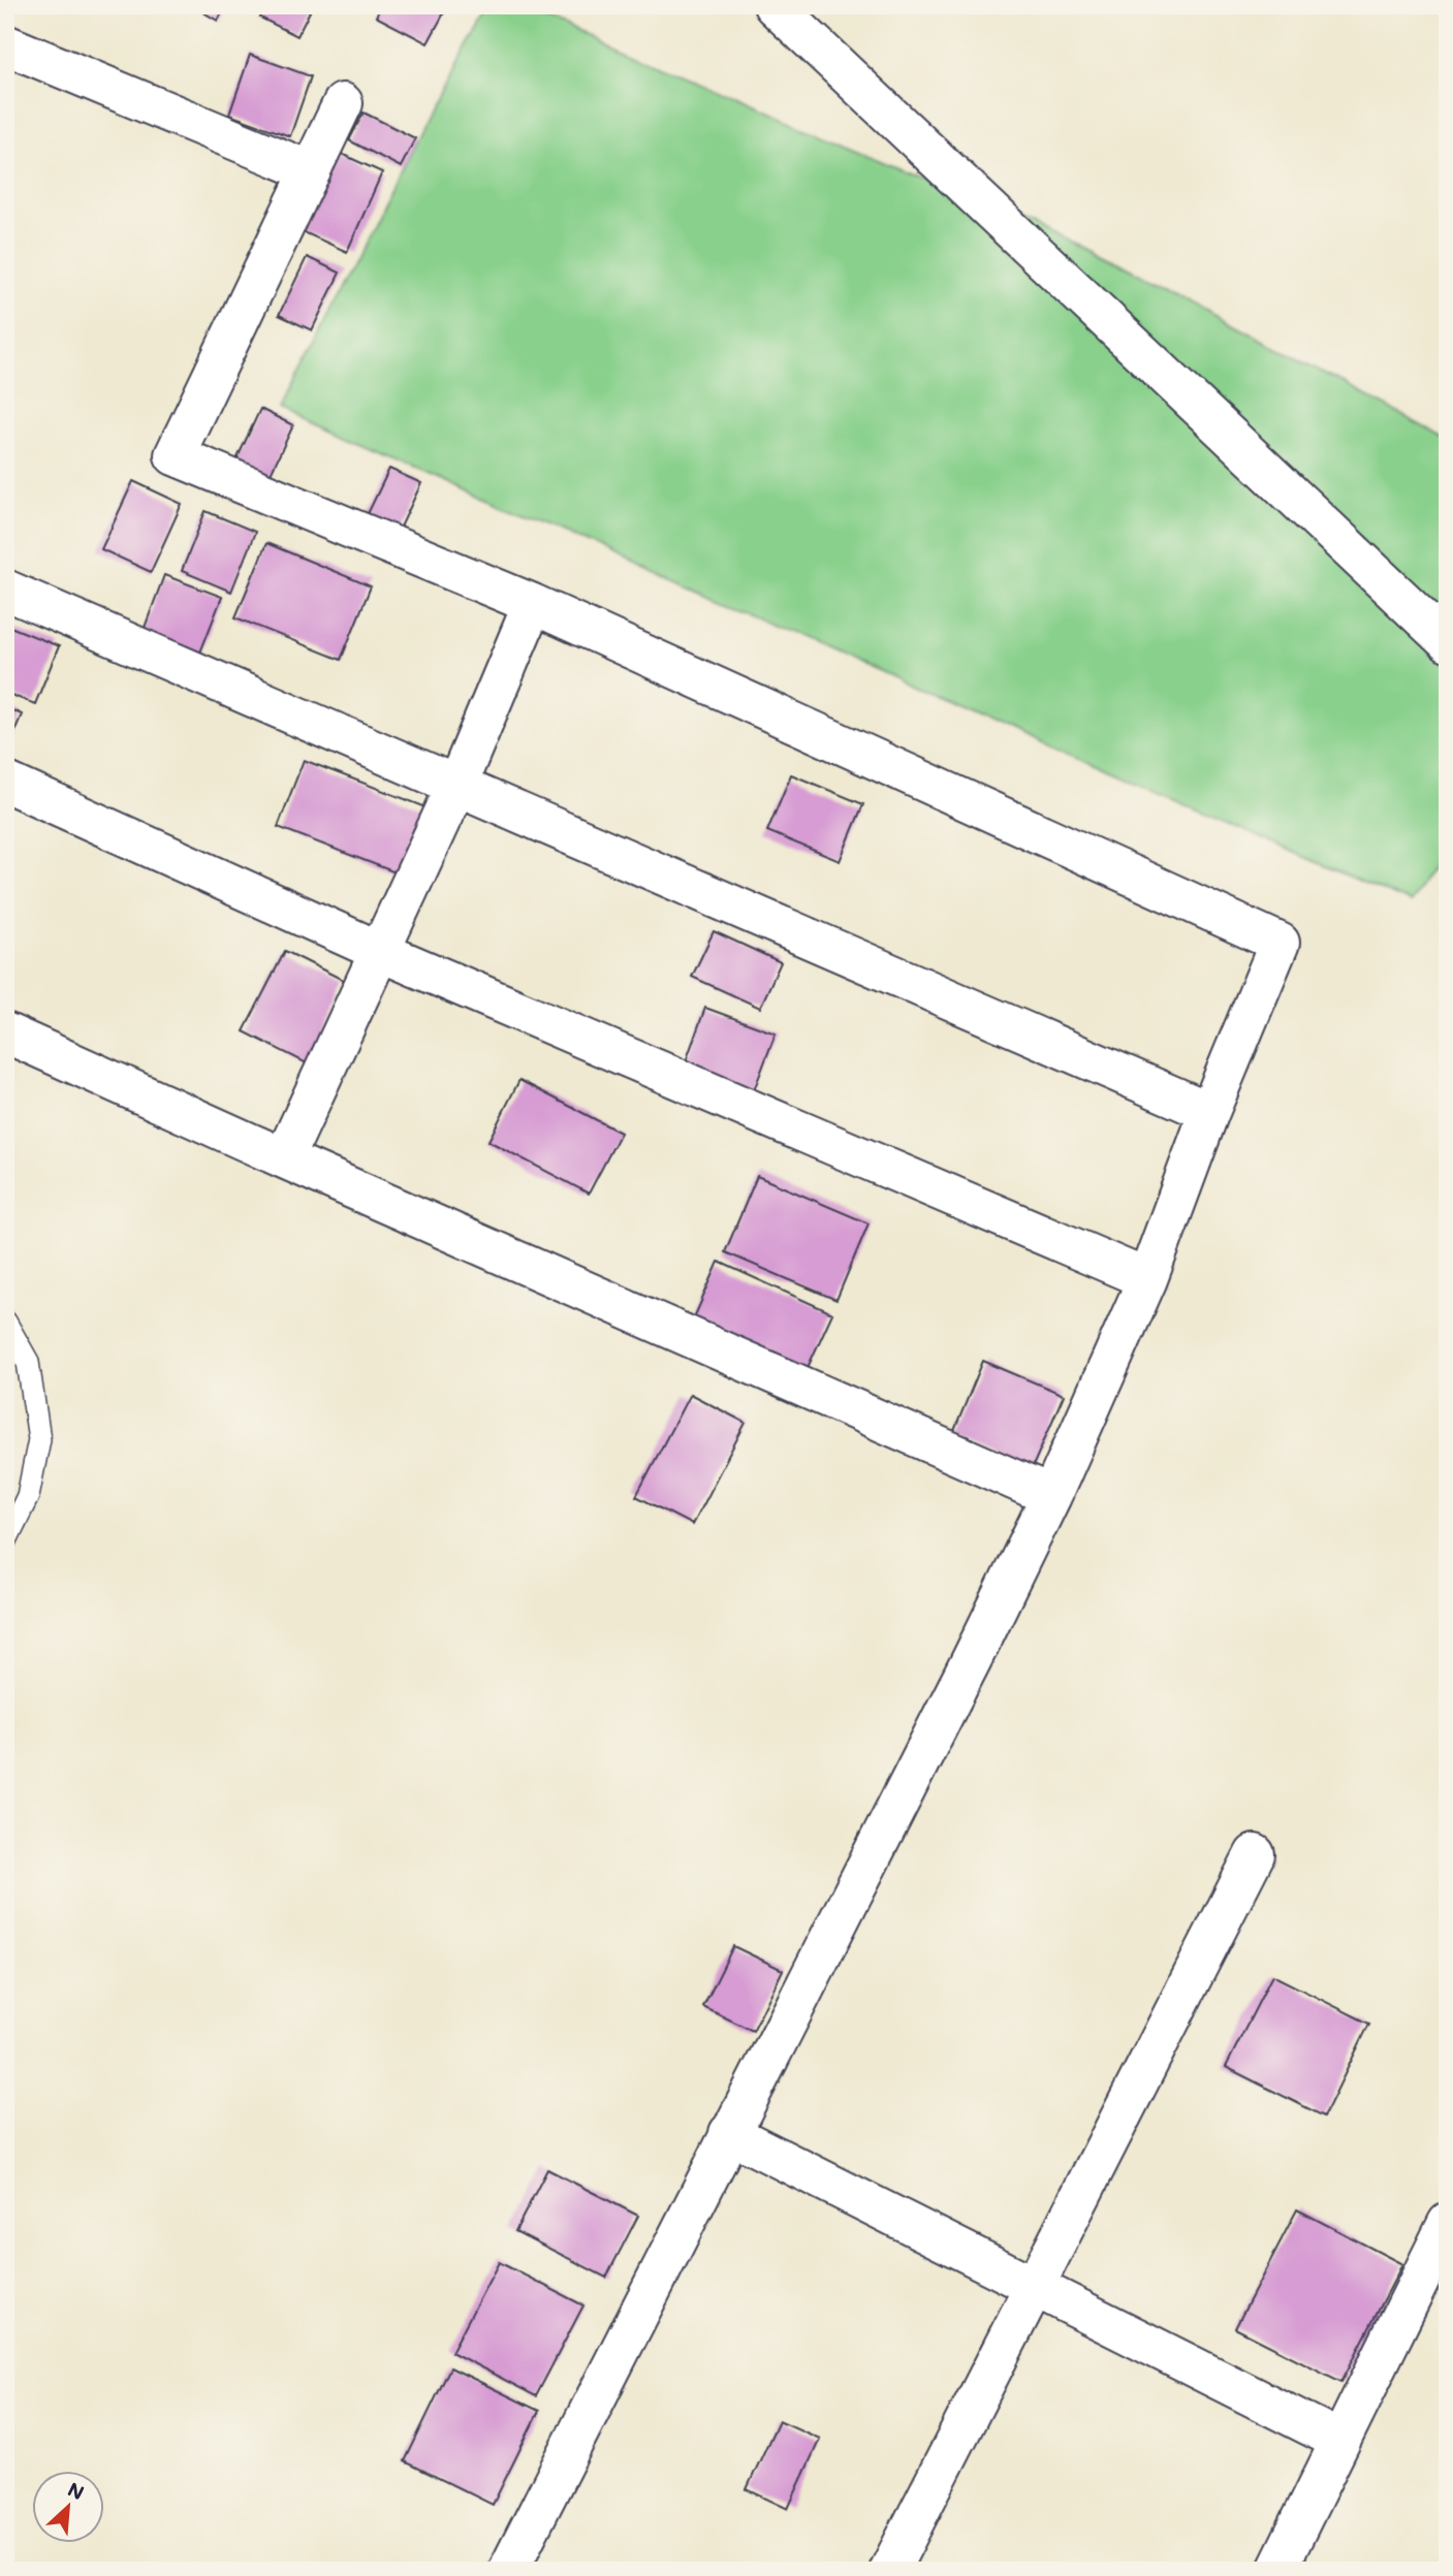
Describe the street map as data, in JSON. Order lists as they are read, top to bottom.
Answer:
{
  "north": "top right"
}
